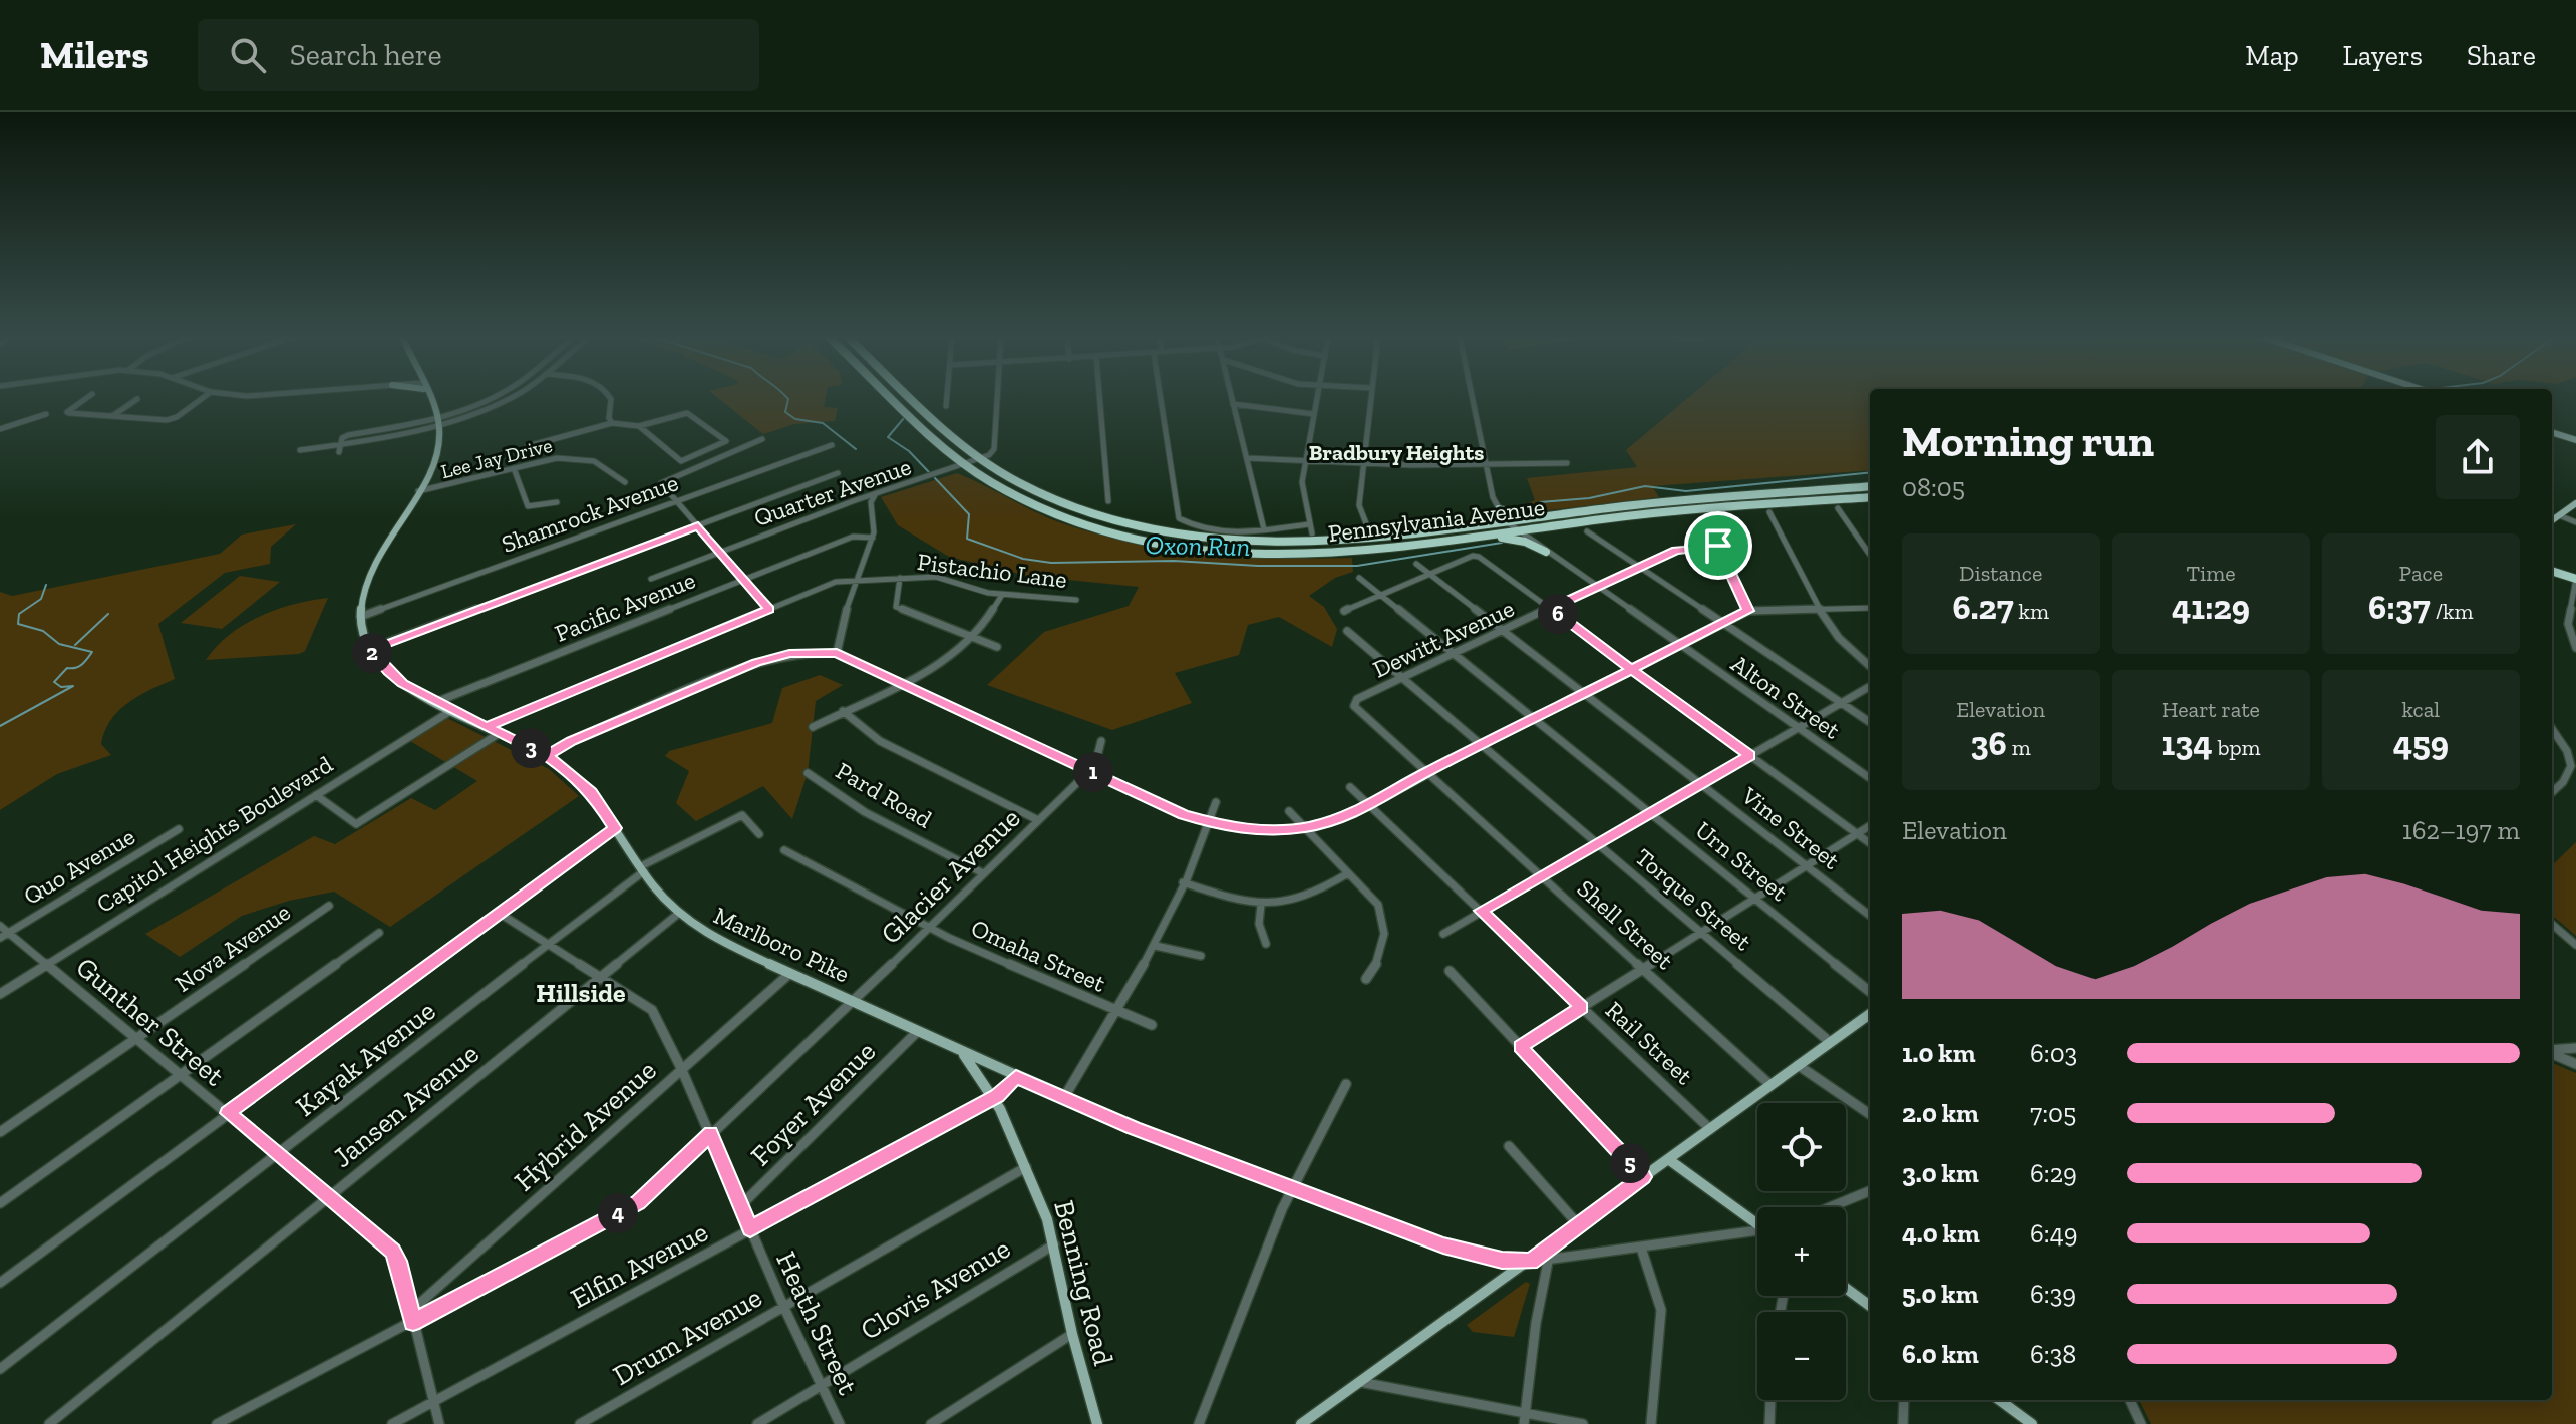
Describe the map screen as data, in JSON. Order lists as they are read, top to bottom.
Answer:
{
  "streets": {
    "highway": ["Pennsylvania Avenue"],
    "main road": ["Marlboro Pike", "Benning Road"],
    "street": [
      "Lee Jay Drive",
      "Quarter Avenue",
      "Shamrock Avenue",
      "Pistachio Lane",
      "Pacific Avenue",
      "Dewitt Avenue",
      "Alton Street",
      "Pard Road",
      "Vine Street",
      "Capitol Heights Boulevard",
      "Urn Street",
      "Quo Avenue",
      "Glacier Avenue",
      "Torque Street",
      "Shell Street",
      "Nova Avenue",
      "Omaha Street",
      "Gunther Street",
      "Rail Street",
      "Kayak Avenue",
      "Foyer Avenue",
      "Jansen Avenue",
      "Hybrid Avenue",
      "Elfin Avenue",
      "Clovis Avenue",
      "Heath Street",
      "Drum Avenue"
    ]
  },
  "crossings": [
    ["Lee Jay Drive", "Marlboro Pike"],
    ["Quarter Avenue", "Pennsylvania Avenue"],
    ["Shamrock Avenue", "Marlboro Pike"],
    ["Pennsylvania Avenue", "Alton Street"],
    ["Pistachio Lane", "Marlboro Pike"],
    ["Pacific Avenue", "Marlboro Pike"],
    ["Dewitt Avenue", "Alton Street"],
    ["Dewitt Avenue", "Vine Street"],
    ["Dewitt Avenue", "Urn Street"],
    ["Dewitt Avenue", "Torque Street"],
    ["Dewitt Avenue", "Shell Street"],
    ["Pard Road", "Glacier Avenue"],
    ["Capitol Heights Boulevard", "Marlboro Pike"],
    ["Capitol Heights Boulevard", "Gunther Street"],
    ["Quo Avenue", "Gunther Street"],
    ["Glacier Avenue", "Marlboro Pike"],
    ["Glacier Avenue", "Omaha Street"],
    ["Glacier Avenue", "Gunther Street"],
    ["Glacier Avenue", "Hybrid Avenue"],
    ["Glacier Avenue", "Heath Street"],
    ["Marlboro Pike", "Kayak Avenue"],
    ["Marlboro Pike", "Foyer Avenue"],
    ["Marlboro Pike", "Jansen Avenue"],
    ["Marlboro Pike", "Hybrid Avenue"],
    ["Marlboro Pike", "Benning Road"],
    ["Nova Avenue", "Gunther Street"],
    ["Gunther Street", "Kayak Avenue"],
    ["Gunther Street", "Jansen Avenue"],
    ["Gunther Street", "Hybrid Avenue"],
    ["Gunther Street", "Elfin Avenue"],
    ["Kayak Avenue", "Heath Street"],
    ["Foyer Avenue", "Heath Street"],
    ["Jansen Avenue", "Heath Street"],
    ["Hybrid Avenue", "Heath Street"],
    ["Elfin Avenue", "Benning Road"],
    ["Elfin Avenue", "Heath Street"],
    ["Benning Road", "Clovis Avenue"],
    ["Benning Road", "Drum Avenue"],
    ["Clovis Avenue", "Heath Street"],
    ["Heath Street", "Drum Avenue"]
  ],
  "districts": ["Bradbury Heights", "Hillside"],
  "water": ["Oxon Run"],
  "page": {
    "header": "Milers",
    "search": "Search here",
    "nav": ["Map", "Layers", "Share"],
    "heading": ["Morning run", "08:05"],
    "stats": [
      ["Distance", "6.27 km"],
      ["Time", "41:29"],
      ["Pace", "6:37 /km"],
      ["Elevation", "36 m"],
      ["Heart rate", "134 bpm"],
      ["kcal", "459"]
    ],
    "pins": [
      "6",
      "2",
      "3",
      "1",
      "5",
      "4"
    ],
    "chart": ["Elevation", "162–197 m"],
    "list": [
      {
        "name": "1.0 km",
        "note": "6:03"
      },
      {
        "name": "2.0 km",
        "note": "7:05"
      },
      {
        "name": "3.0 km",
        "note": "6:29"
      },
      {
        "name": "4.0 km",
        "note": "6:49"
      },
      {
        "name": "5.0 km",
        "note": "6:39"
      },
      {
        "name": "6.0 km",
        "note": "6:38"
      }
    ],
    "map_buttons": ["+", "−"]
  }
}
